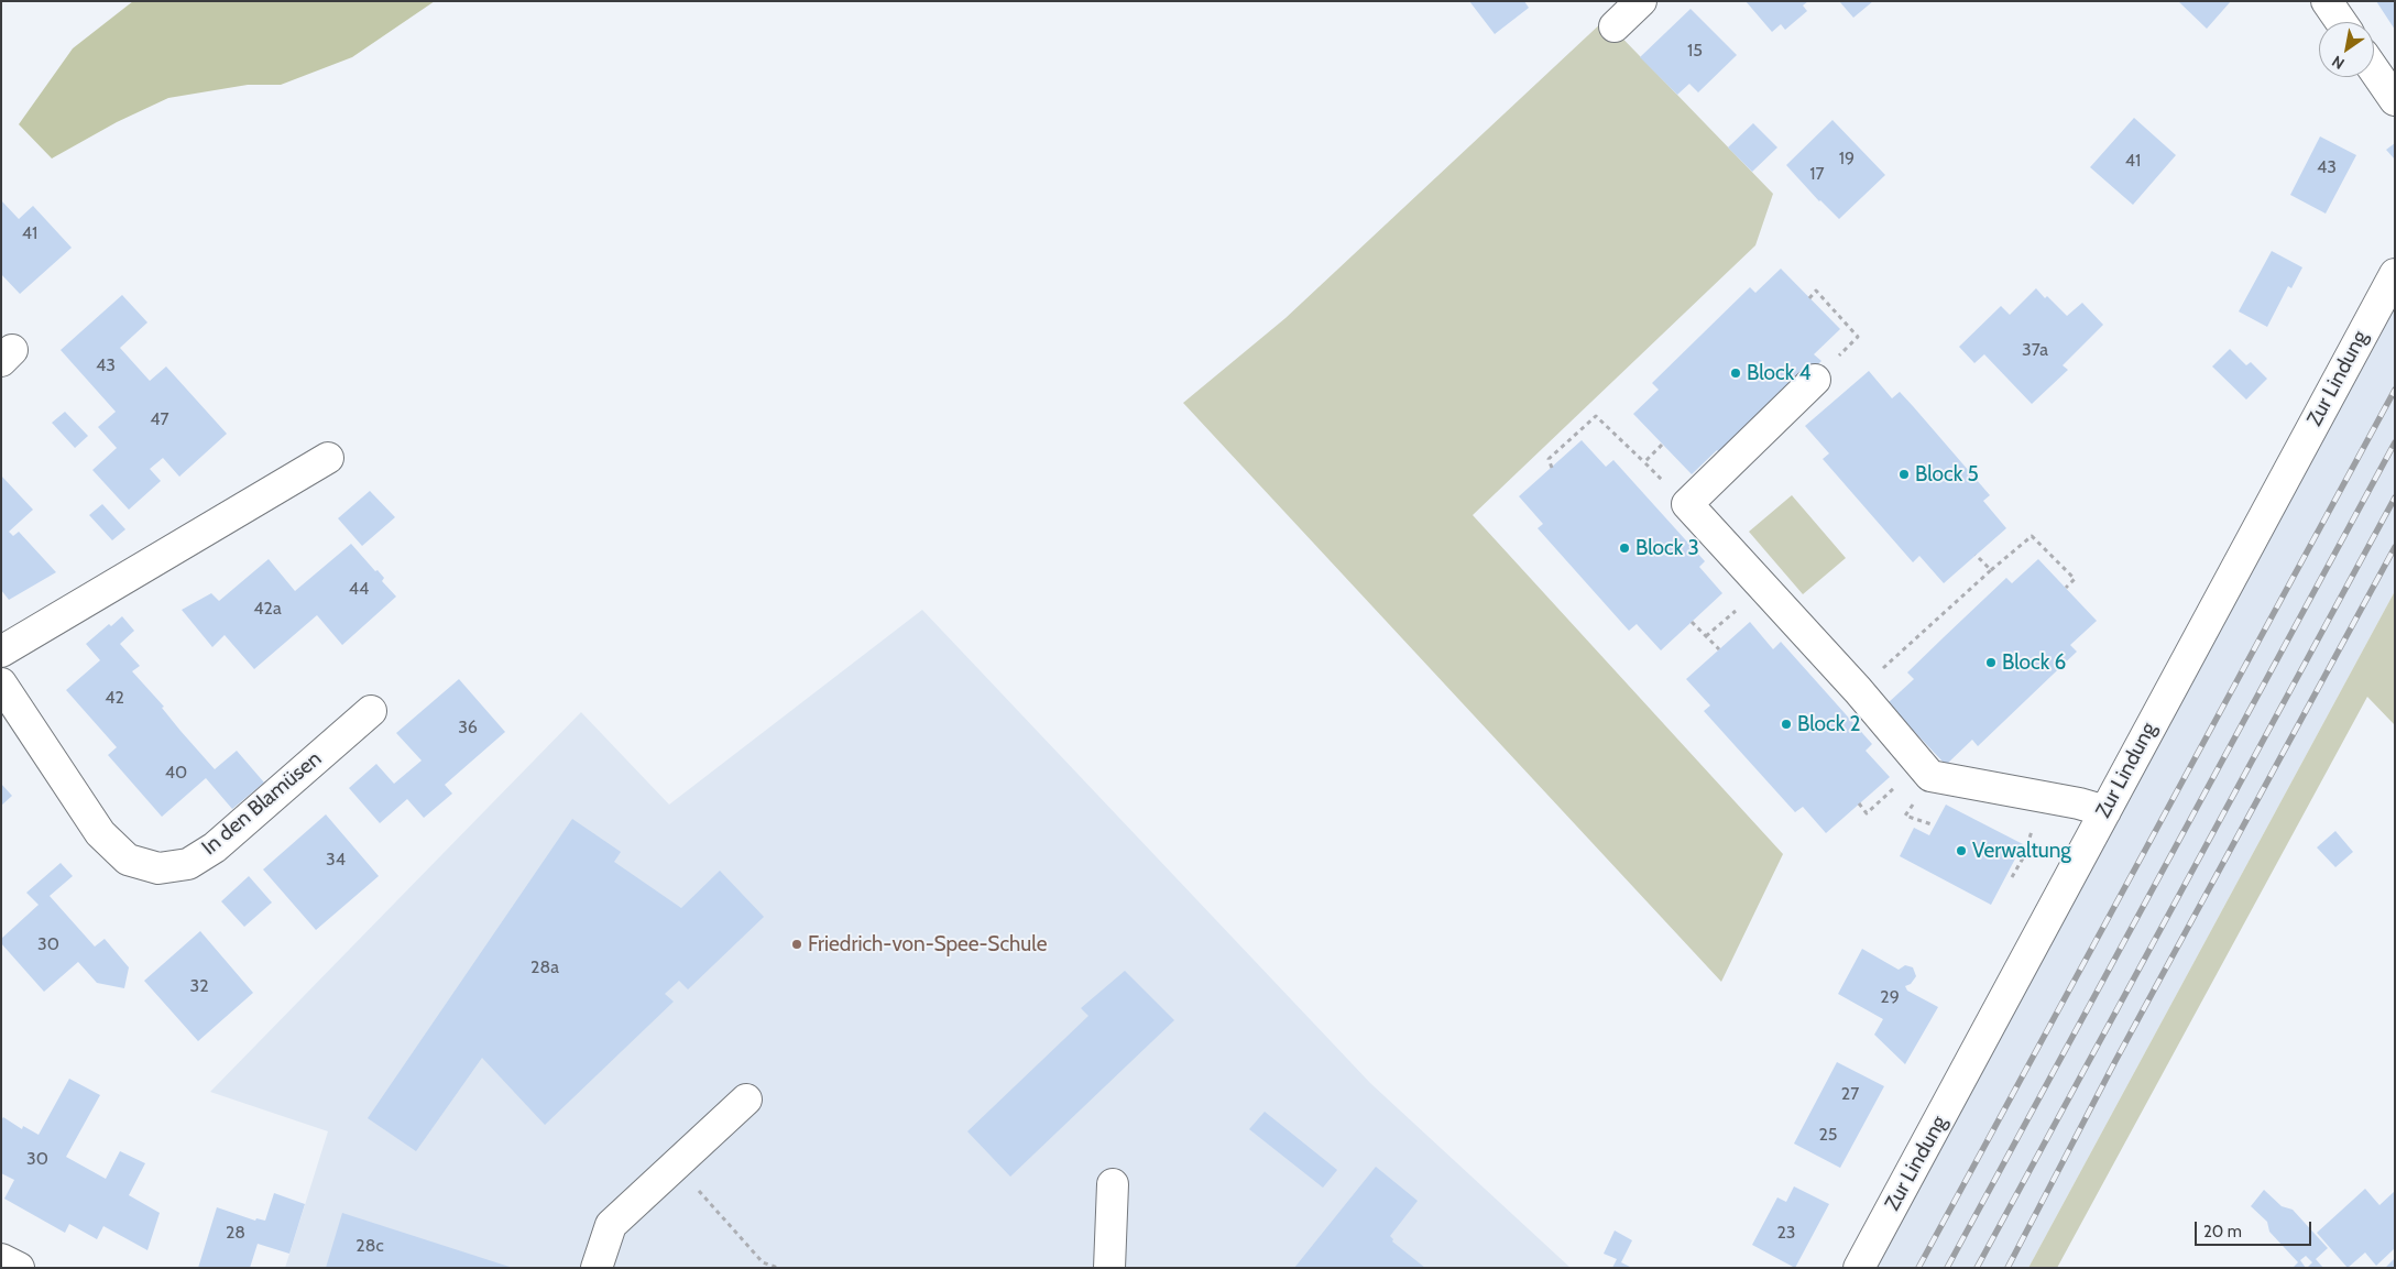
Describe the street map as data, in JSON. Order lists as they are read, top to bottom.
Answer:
{
  "streets": {
    "street": ["Zur Lindung", "In den Blamüsen"]
  },
  "places": [
    "Block 4",
    "Block 5",
    "Block 3",
    "Block 6",
    "Block 2",
    "Verwaltung",
    "Friedrich-von-Spee-Schule"
  ],
  "house_numbers": [
    "15",
    "19",
    "41",
    "43",
    "17",
    "41",
    "37a",
    "43",
    "47",
    "44",
    "42a",
    "42",
    "36",
    "40",
    "34",
    "30",
    "28a",
    "32",
    "29",
    "27",
    "25",
    "30",
    "28",
    "23",
    "28c"
  ],
  "scale_bar": "20 m",
  "north": "bottom left"
}
